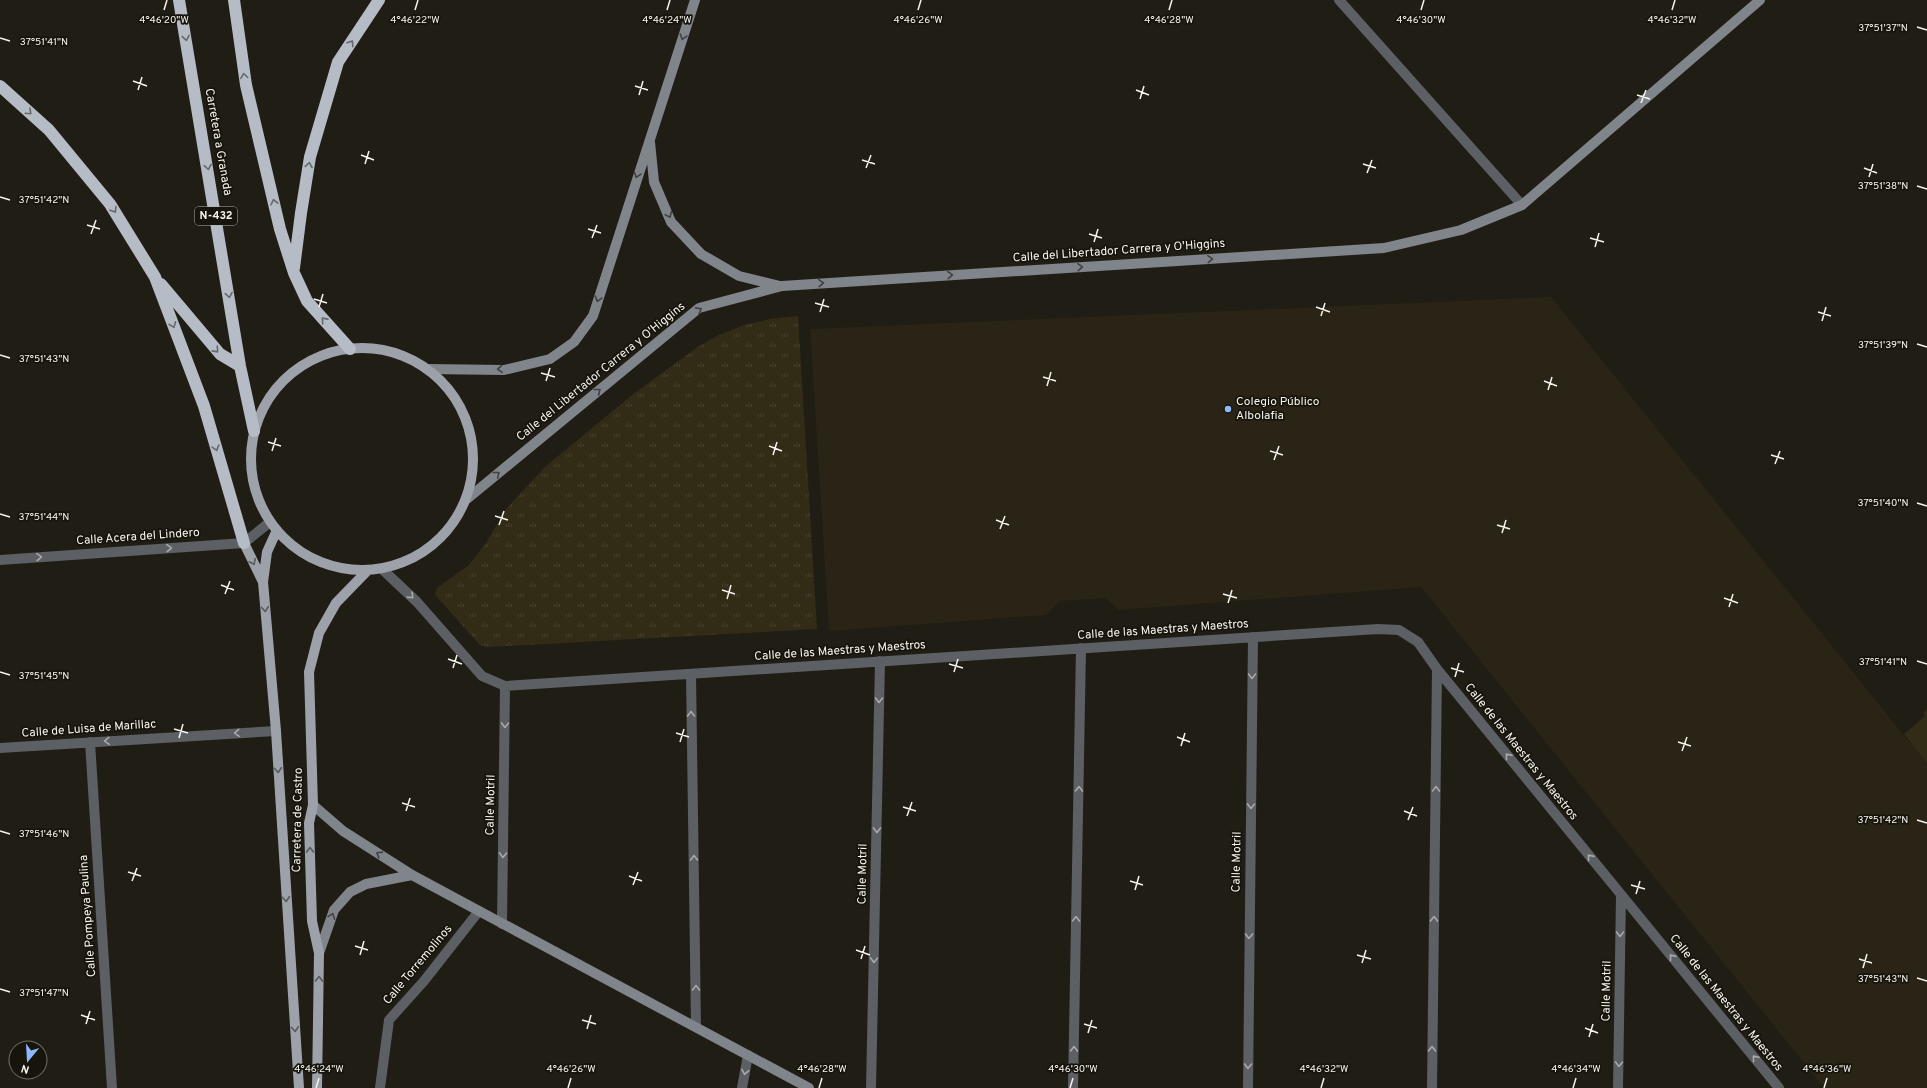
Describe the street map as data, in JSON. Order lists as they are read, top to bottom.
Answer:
{
  "streets": {
    "highway": ["Carretera a Granada", "N-432"],
    "main road": ["Carretera de Castro"],
    "street": [
      "Calle del Libertador Carrera y O'Higgins",
      "Calle Acera del Lindero",
      "Calle de las Maestras y Maestros",
      "Calle de Luisa de Marillac",
      "Calle Motril",
      "Calle Pompeya Paulina",
      "Calle Torremolinos"
    ]
  },
  "crossings": [
    ["Calle Acera del Lindero", "Carretera de Castro"],
    ["Calle de las Maestras y Maestros", "Calle Motril"],
    ["Calle de Luisa de Marillac", "Carretera de Castro"],
    ["Calle de Luisa de Marillac", "Calle Pompeya Paulina"]
  ],
  "one_way": [
    "Calle del Libertador Carrera y O'Higgins",
    "Calle Acera del Lindero",
    "Calle de Luisa de Marillac",
    "Calle Motril"
  ],
  "places": ["Colegio Público Albolafia"],
  "north": "bottom",
  "coordinates": [
    "4°46'20\"W",
    "4°46'22\"W",
    "4°46'24\"W",
    "4°46'26\"W",
    "4°46'28\"W",
    "4°46'30\"W",
    "4°46'32\"W",
    "37°51'37\"N",
    "37°51'41\"N",
    "37°51'38\"N",
    "37°51'42\"N",
    "37°51'39\"N",
    "37°51'43\"N",
    "37°51'40\"N",
    "37°51'44\"N",
    "37°51'45\"N",
    "37°51'46\"N",
    "37°51'47\"N",
    "4°46'34\"W",
    "4°46'36\"W"
  ]
}
